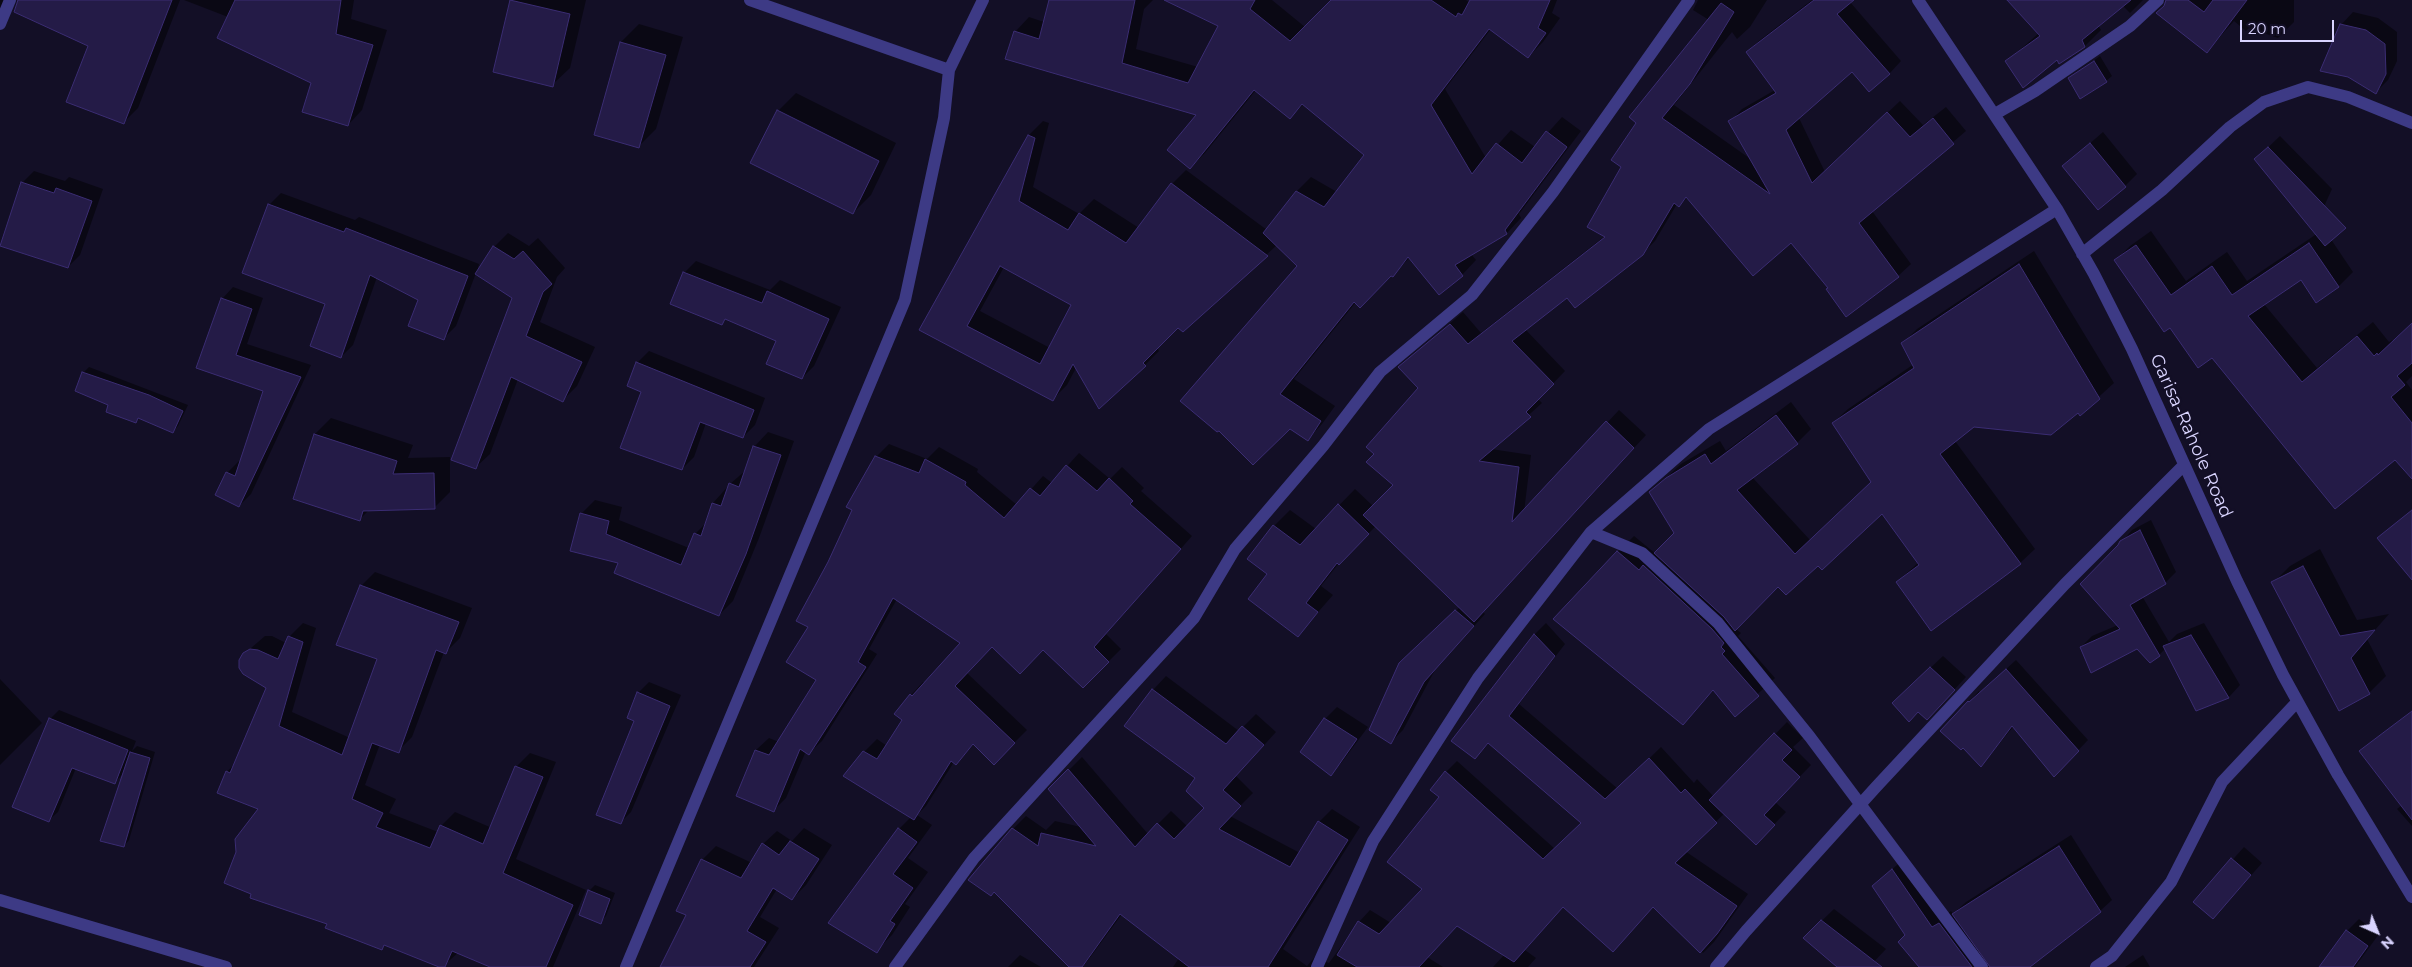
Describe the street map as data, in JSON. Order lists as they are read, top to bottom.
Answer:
{
  "streets": {
    "street": ["Garisa-Rahole Road"]
  },
  "scale_bar": "20 m",
  "north": "bottom right"
}
